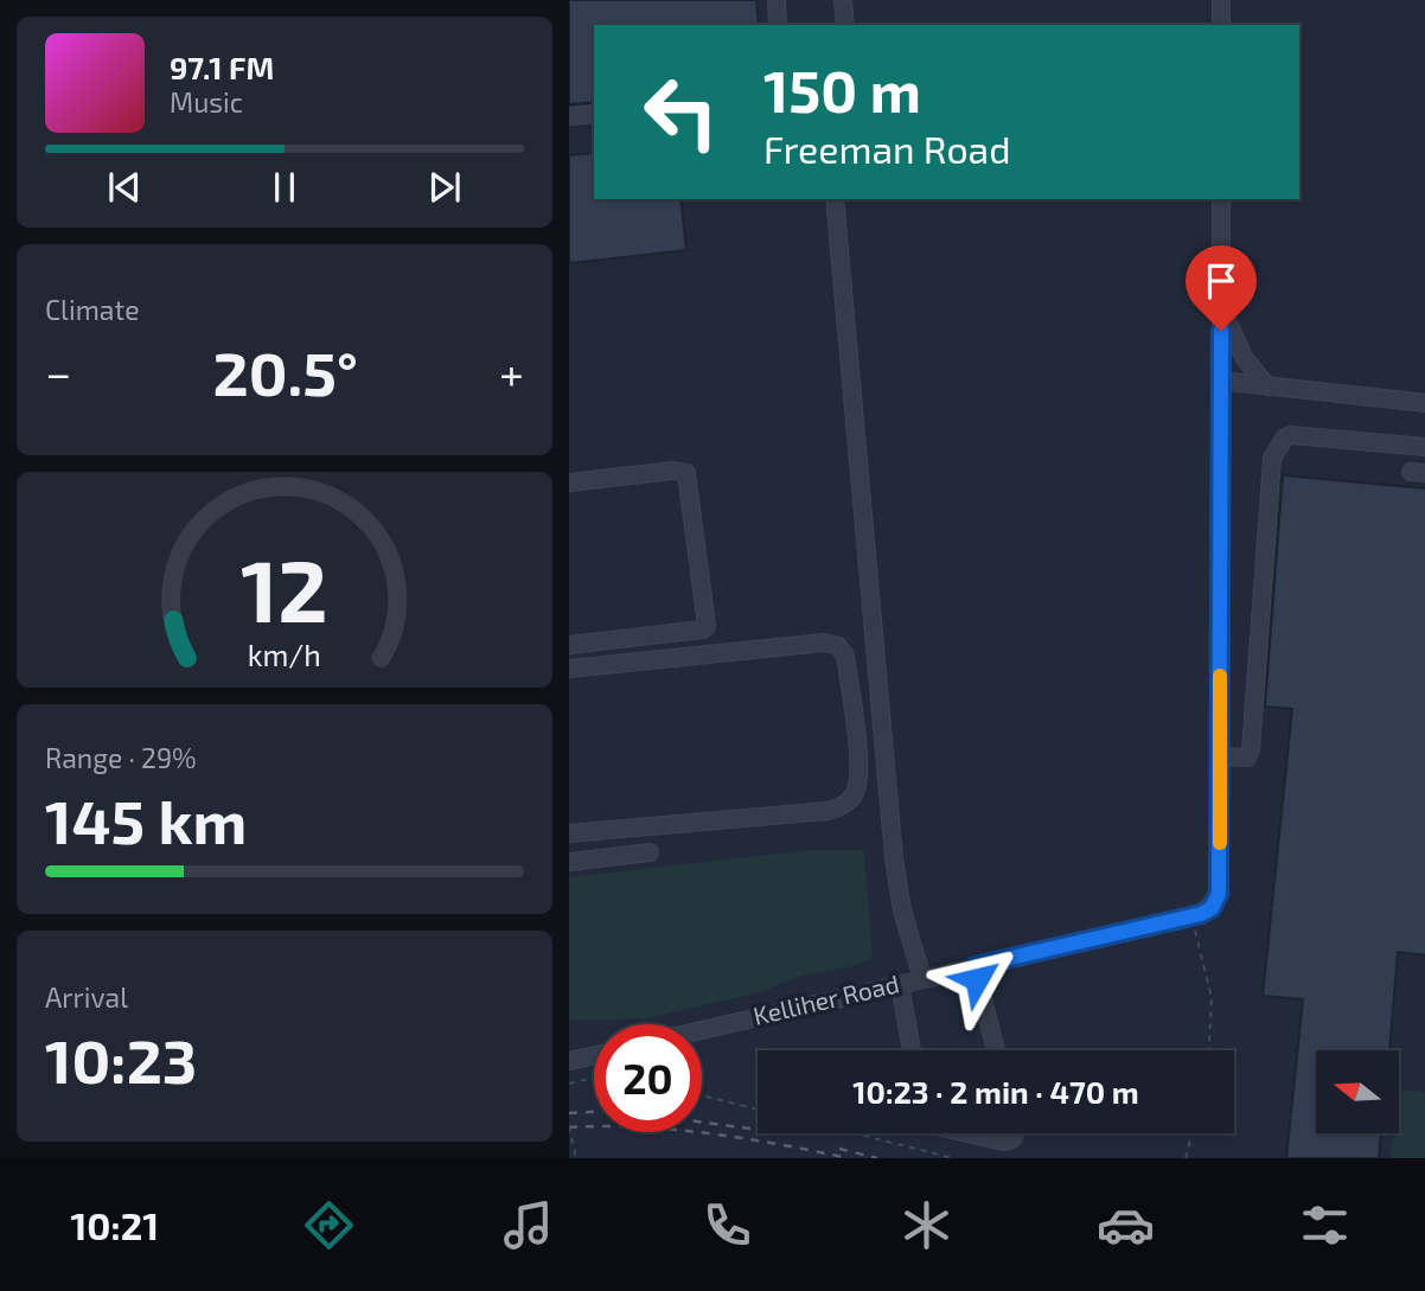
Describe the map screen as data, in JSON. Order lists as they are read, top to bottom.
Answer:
{
  "streets": {
    "street": ["Kelliher Road"]
  },
  "north": "left",
  "page": {
    "turn": ["150 m", "Freeman Road"],
    "song": ["97.1 FM", "Music"],
    "tile": [
      "Climate",
      ["Range · 29%", "145 km"],
      ["Arrival", "10:23"]
    ],
    "heat": ["−", "20.5°", "+"],
    "limit": "20",
    "trip": "10:23 · 2 min · 470 m",
    "tabs": "10:21",
    "gauge": ["12", "km/h"]
  }
}
